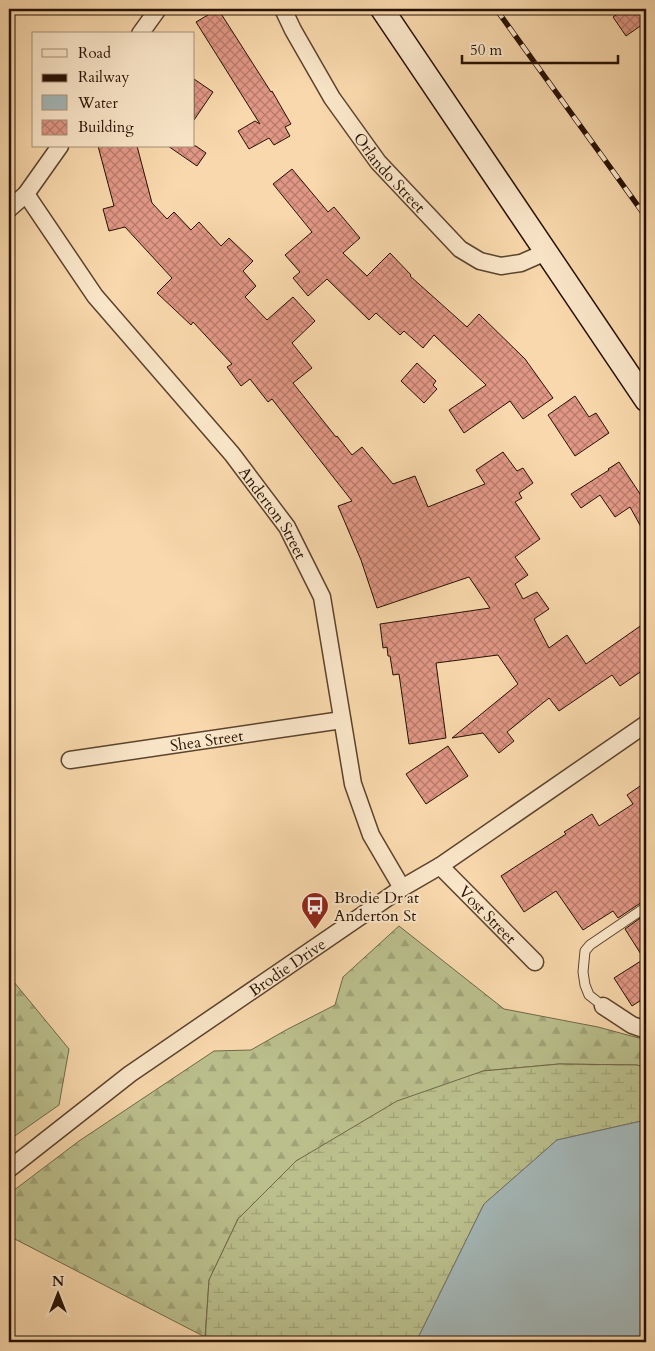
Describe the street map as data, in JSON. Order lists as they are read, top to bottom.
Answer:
{
  "streets": {
    "street": [
      "Orlando Street",
      "Anderton Street",
      "Shea Street",
      "Vost Street",
      "Brodie Drive"
    ]
  },
  "crossings": [
    ["Anderton Street", "Shea Street"],
    ["Anderton Street", "Brodie Drive"],
    ["Vost Street", "Brodie Drive"]
  ],
  "places": {
    "bus stop": ["Brodie Dr at Anderton St"]
  },
  "legend": [
    "Road",
    "Railway",
    "Water",
    "Building"
  ],
  "scale_bar": "50 m",
  "north": "top"
}
